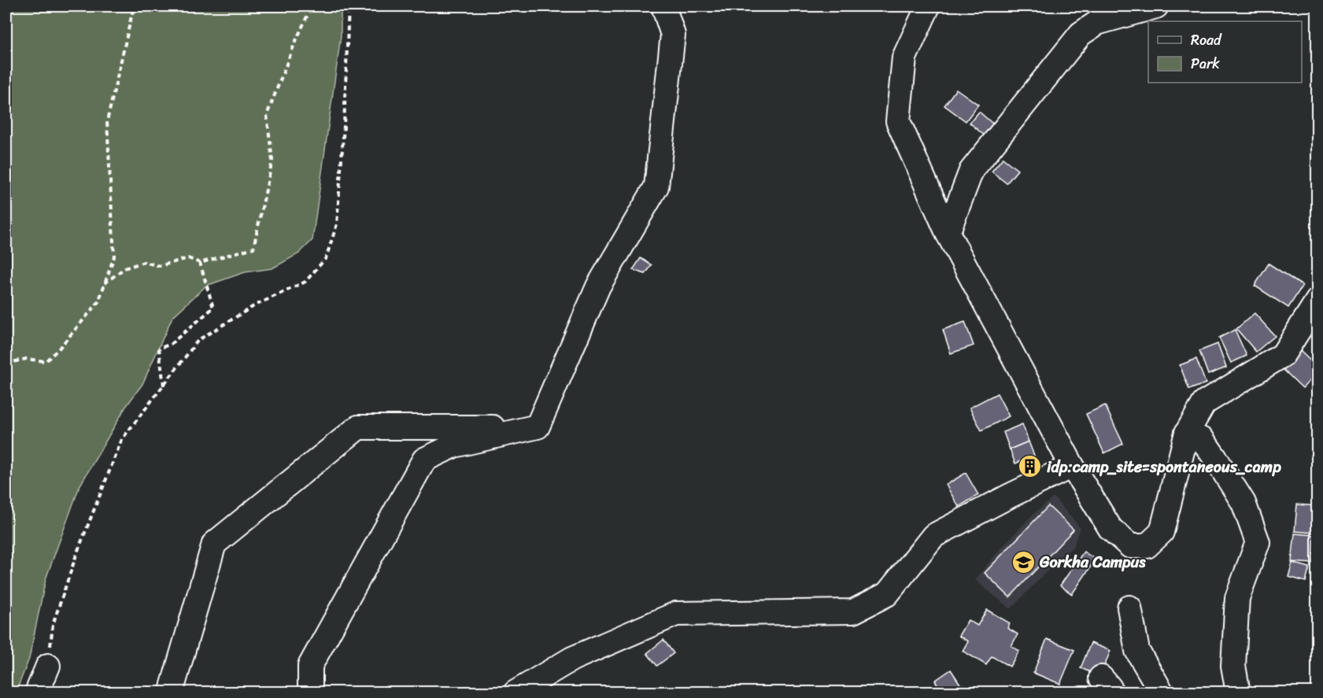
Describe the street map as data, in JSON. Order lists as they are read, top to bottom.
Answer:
{
  "places": {
    "building": ["idp:camp_site=spontaneous_camp"],
    "school or university": ["Gorkha Campus"]
  },
  "legend": ["Road", "Park"]
}
